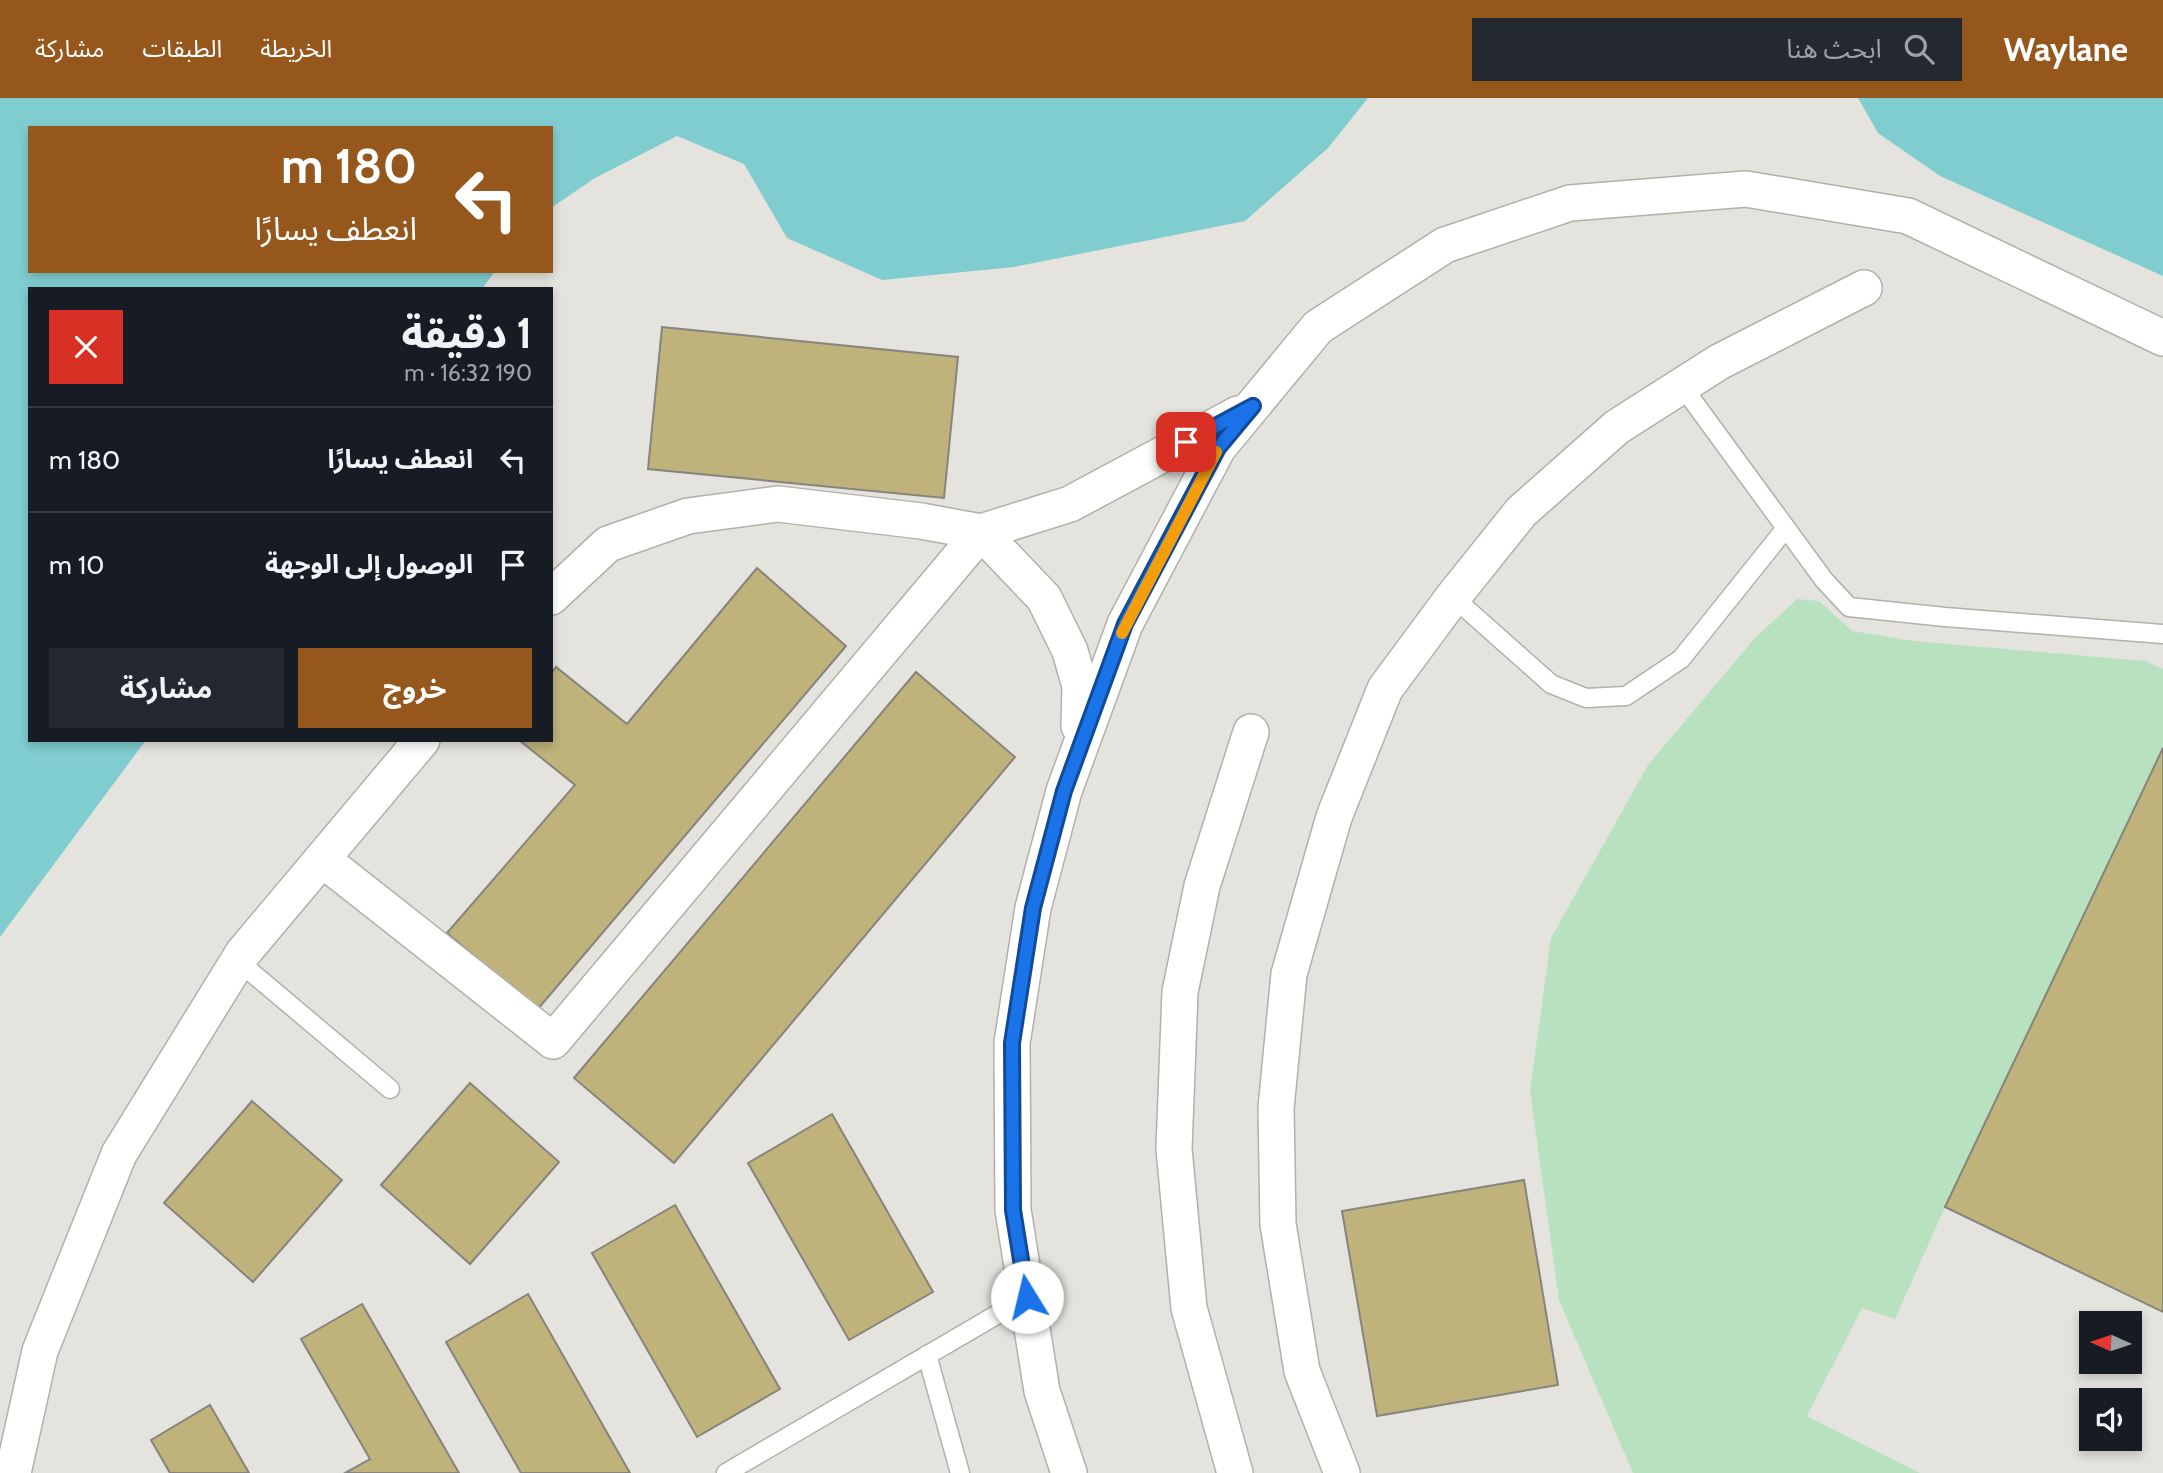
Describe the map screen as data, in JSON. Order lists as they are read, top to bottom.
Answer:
{
  "north": "left",
  "page": {
    "header": "Waylane",
    "search": "ابحث هنا",
    "nav": ["الخريطة", "الطبقات", "مشاركة"],
    "turn": ["180 m", "انعطف يسارًا"],
    "heading": ["1 دقيقة", "190 m · 16:32"],
    "list": [
      {
        "name": "انعطف يسارًا",
        "value": "180 m"
      },
      {
        "name": "الوصول إلى الوجهة",
        "value": "10 m"
      }
    ],
    "buttons": ["خروج", "مشاركة"]
  }
}
